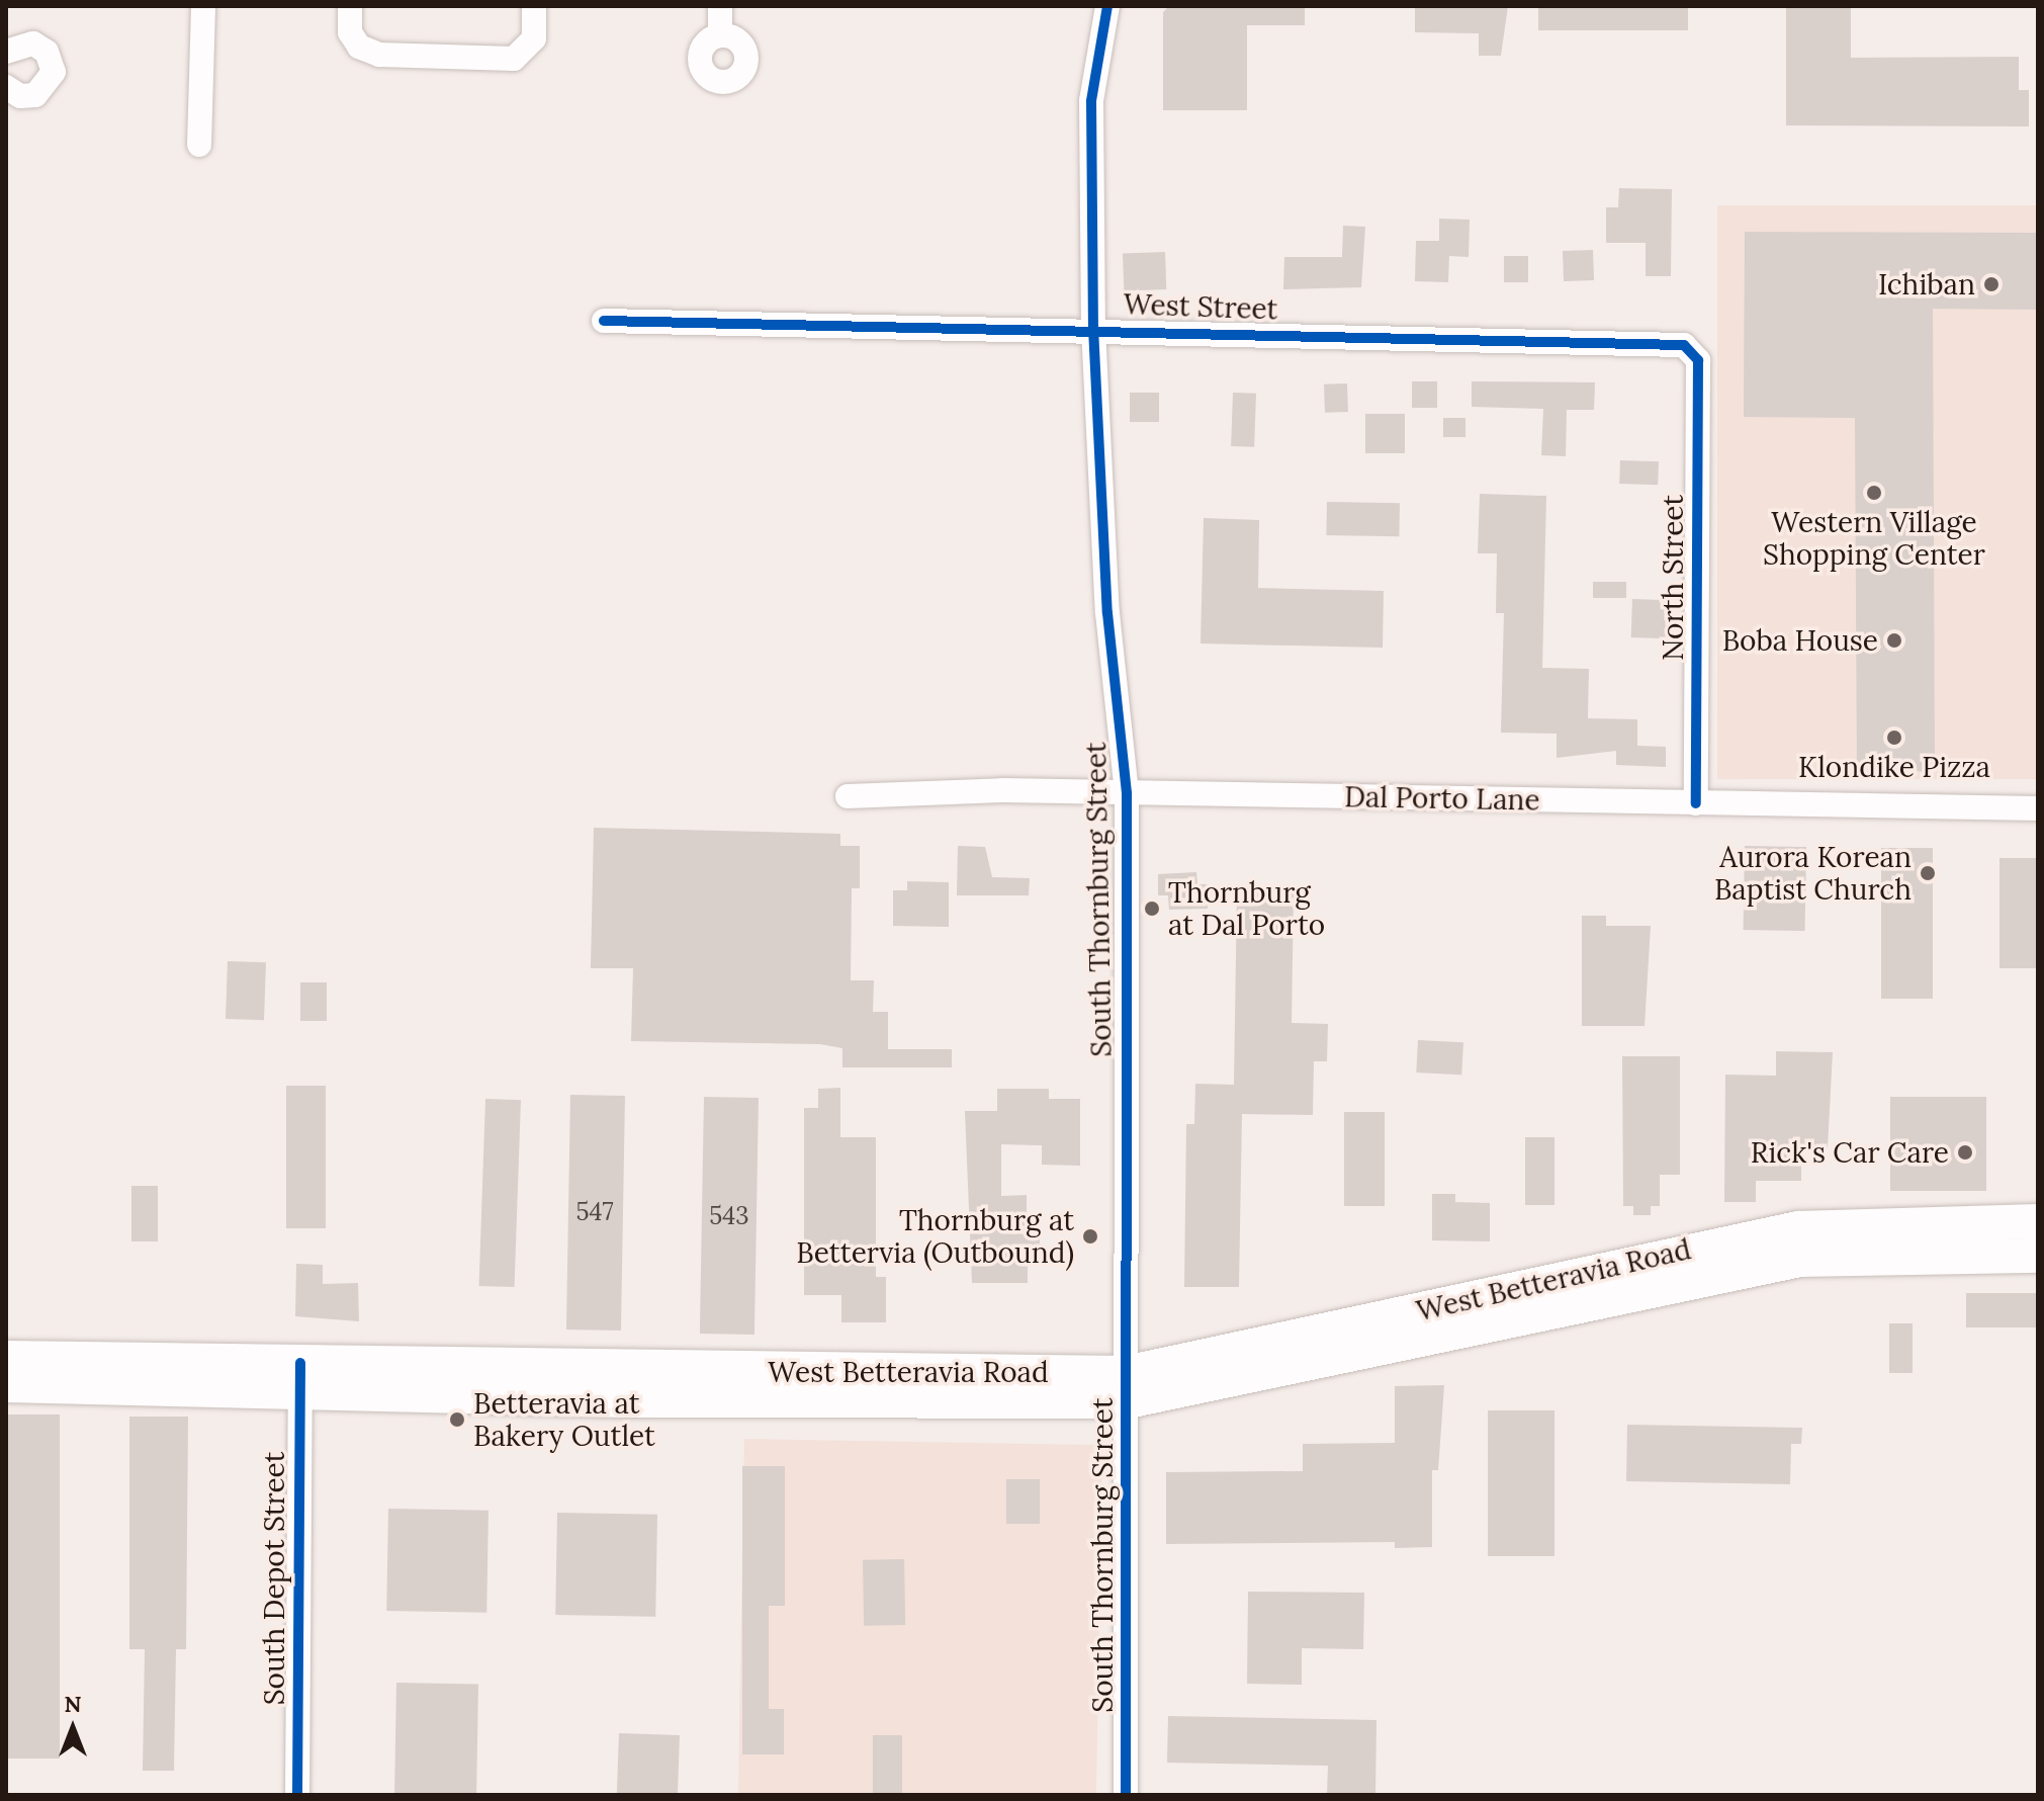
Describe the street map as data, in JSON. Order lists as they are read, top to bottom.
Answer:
{
  "streets": {
    "main road": ["West Betteravia Road"],
    "street": [
      "West Street",
      "North Street",
      "Dal Porto Lane",
      "South Thornburg Street",
      "South Depot Street"
    ]
  },
  "crossings": [
    ["West Street", "North Street"],
    ["West Street", "South Thornburg Street"],
    ["North Street", "Dal Porto Lane"],
    ["Dal Porto Lane", "South Thornburg Street"],
    ["South Thornburg Street", "West Betteravia Road"],
    ["West Betteravia Road", "South Depot Street"]
  ],
  "places": [
    "Ichiban",
    "Western Village Shopping Center",
    "Boba House",
    "Klondike Pizza",
    "Aurora Korean Baptist Church",
    "Thornburg at Dal Porto",
    "Rick's Car Care",
    "Thornburg at Bettervia (Outbound)",
    "Betteravia at Bakery Outlet"
  ],
  "house_numbers": ["547", "543"],
  "north": "top"
}
